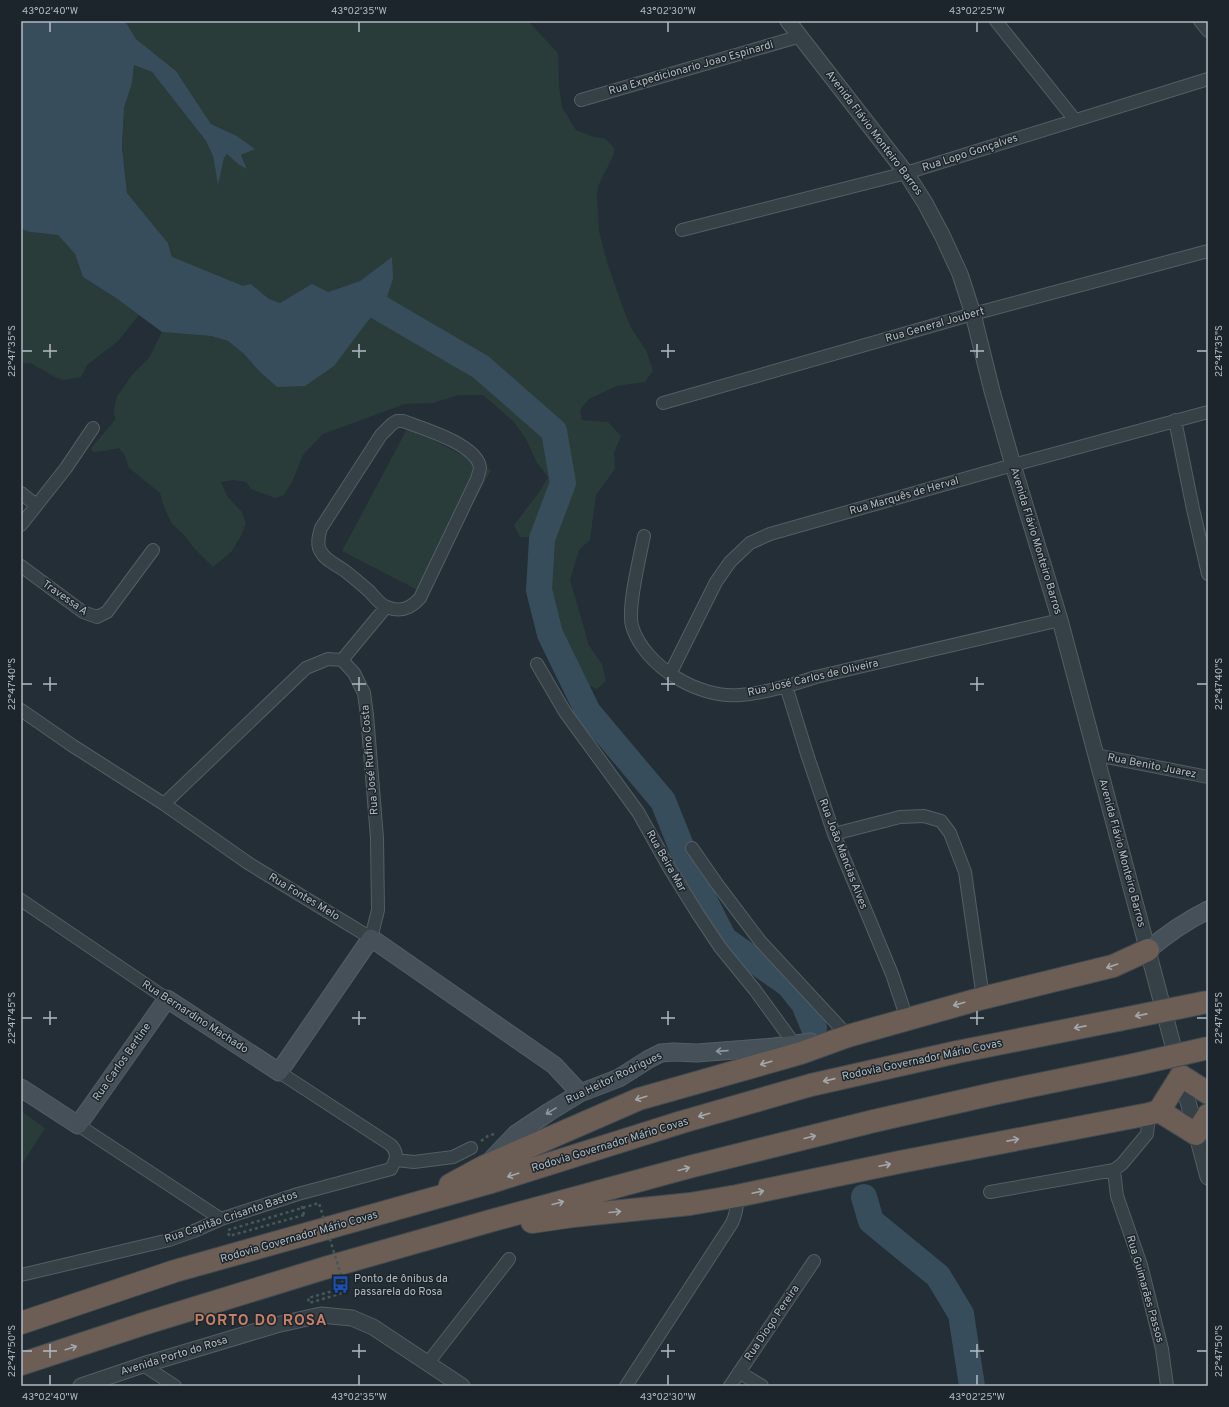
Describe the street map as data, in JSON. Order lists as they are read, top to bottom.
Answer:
{
  "streets": {
    "highway": ["Rodovia Governador Mário Covas"],
    "main road": [
      "Rua José Rufino Costa",
      "Rua Fontes Melo",
      "Rua Bernardino Machado",
      "Rua Carlos Bertine",
      "Rua Heitor Rodrigues"
    ],
    "street": [
      "Rua Expedicionario Joao Espinardi",
      "Avenida Flávio Monteiro Barros",
      "Rua Lopo Gonçalves",
      "Rua General Joubert",
      "Rua Marquês de Herval",
      "Travessa A",
      "Rua José Carlos de Oliveira",
      "Rua Benito Juarez",
      "Rua João Mancias Alves",
      "Rua Beira Mar",
      "Rua Capitão Crisanto Bastos",
      "Rua Guimarães Passos",
      "Rua Diogo Pereira",
      "Avenida Porto do Rosa"
    ]
  },
  "crossings": [
    ["Rua Expedicionario Joao Espinardi", "Avenida Flávio Monteiro Barros"],
    ["Avenida Flávio Monteiro Barros", "Rua Lopo Gonçalves"],
    ["Avenida Flávio Monteiro Barros", "Rua General Joubert"],
    ["Avenida Flávio Monteiro Barros", "Rua Marquês de Herval"],
    ["Avenida Flávio Monteiro Barros", "Rua José Carlos de Oliveira"],
    ["Avenida Flávio Monteiro Barros", "Rua Benito Juarez"],
    ["Rua Marquês de Herval", "Rua José Carlos de Oliveira"],
    ["Rua José Carlos de Oliveira", "Rua João Mancias Alves"],
    ["Rua José Rufino Costa", "Rua Fontes Melo"],
    ["Rua José Rufino Costa", "Rua Bernardino Machado"],
    ["Rua Beira Mar", "Rua Heitor Rodrigues"],
    ["Rua Fontes Melo", "Rua Heitor Rodrigues"],
    ["Rua Bernardino Machado", "Rua Carlos Bertine"],
    ["Rua Bernardino Machado", "Rua Capitão Crisanto Bastos"]
  ],
  "one_way": ["Rua Heitor Rodrigues"],
  "districts": ["PORTO DO ROSA"],
  "places": {
    "bus stop": ["Ponto de ônibus da passarela do Rosa"]
  },
  "coordinates": [
    "43°02'40\"W",
    "43°02'35\"W",
    "43°02'30\"W",
    "43°02'25\"W",
    "22°47'35\"S",
    "22°47'40\"S",
    "22°47'45\"S",
    "22°47'50\"S"
  ]
}
